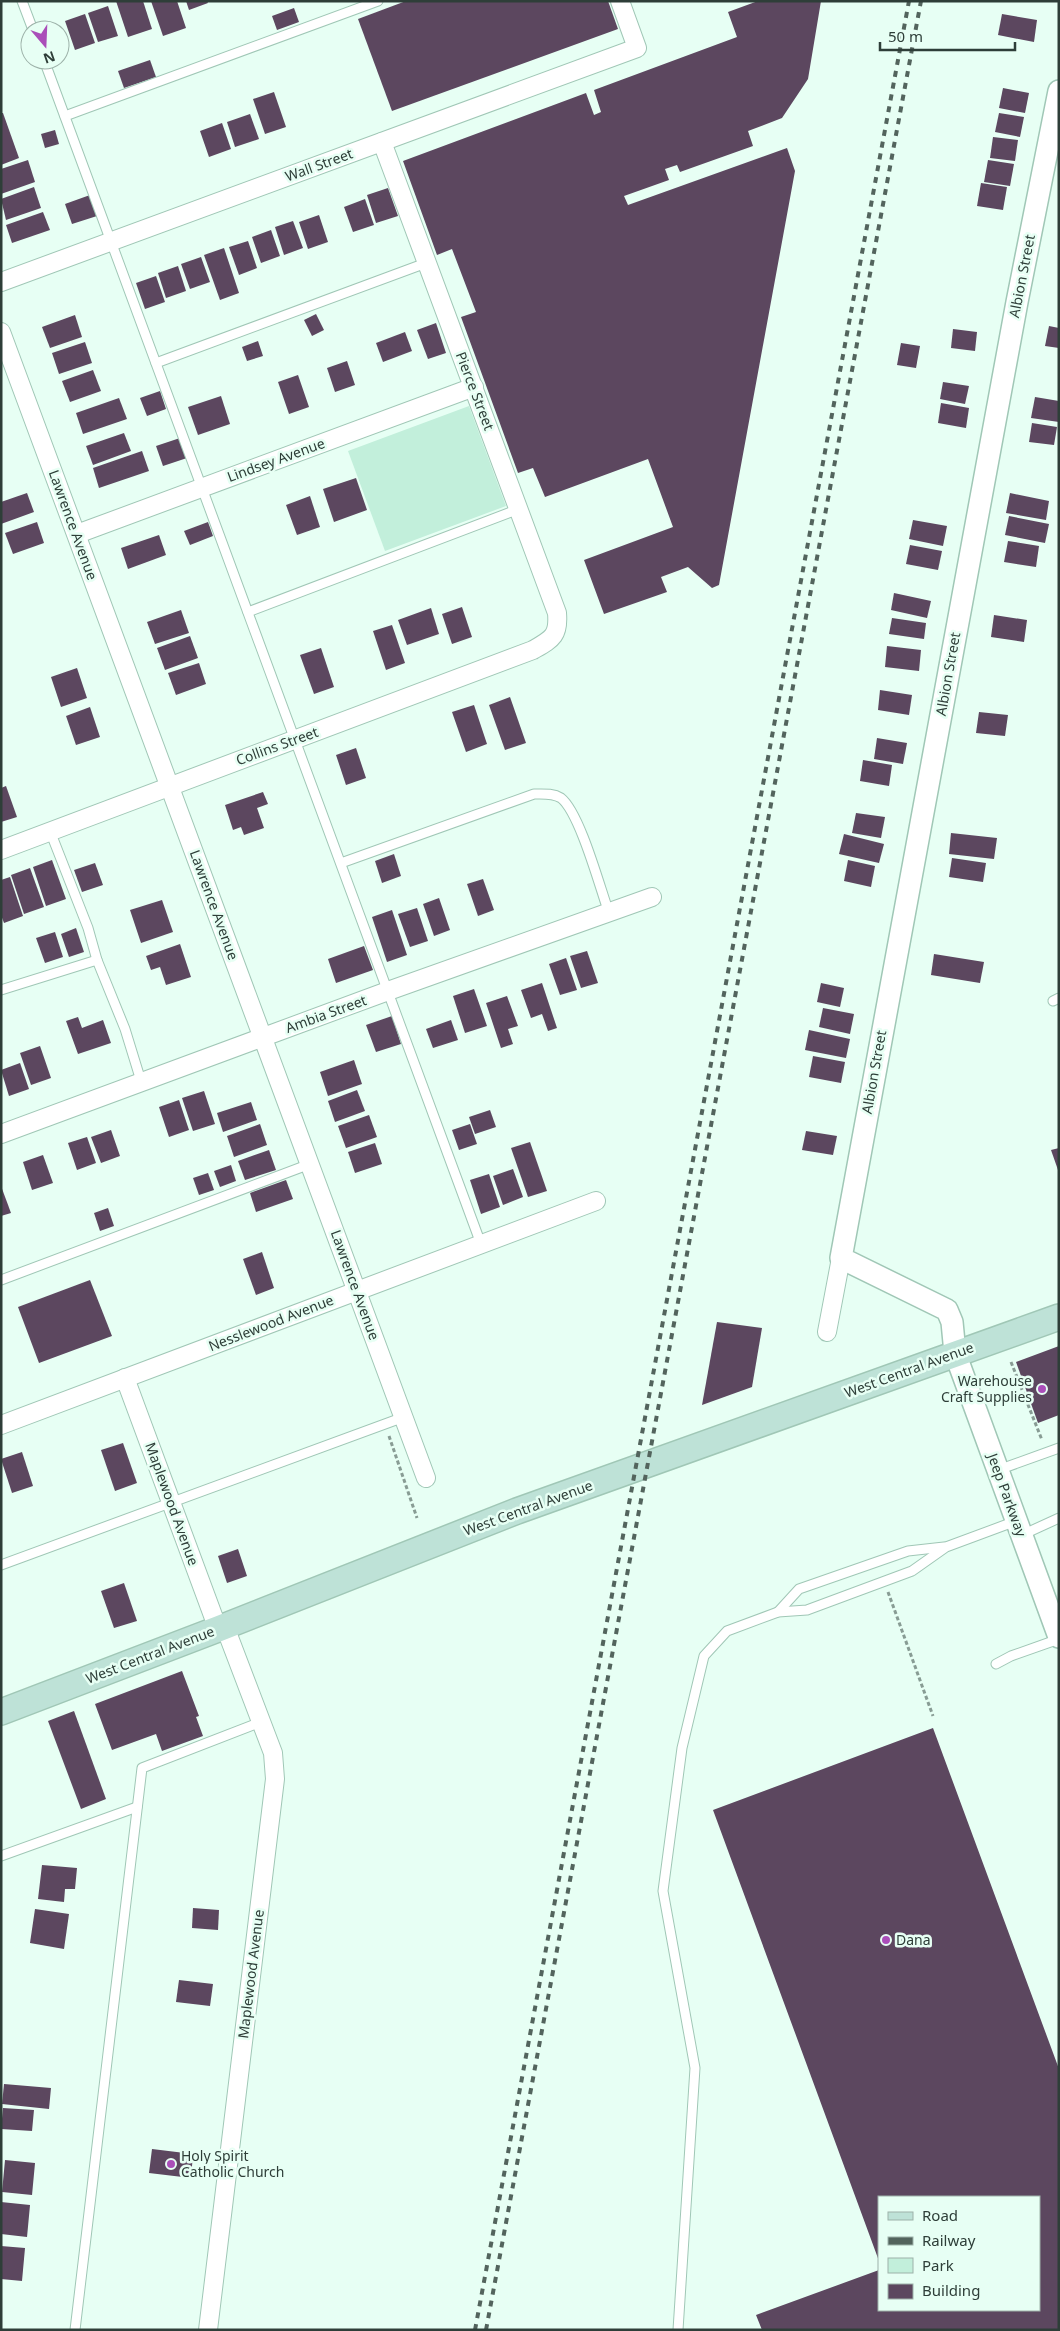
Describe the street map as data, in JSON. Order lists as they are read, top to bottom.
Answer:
{
  "streets": {
    "main road": ["West Central Avenue"],
    "street": [
      "Wall Street",
      "Albion Street",
      "Pierce Street",
      "Lindsey Avenue",
      "Lawrence Avenue",
      "Collins Street",
      "Ambia Street",
      "Nesslewood Avenue",
      "Jeep Parkway",
      "Maplewood Avenue"
    ]
  },
  "crossings": [
    ["Wall Street", "Pierce Street"],
    ["Pierce Street", "Lindsey Avenue"],
    ["Pierce Street", "Collins Street"],
    ["Lindsey Avenue", "Lawrence Avenue"],
    ["Lawrence Avenue", "Collins Street"],
    ["Lawrence Avenue", "Ambia Street"],
    ["Lawrence Avenue", "Nesslewood Avenue"],
    ["Nesslewood Avenue", "Maplewood Avenue"],
    ["West Central Avenue", "Jeep Parkway"],
    ["West Central Avenue", "Maplewood Avenue"]
  ],
  "places": ["Warehouse Craft Supplies", "Dana", "Holy Spirit Catholic Church"],
  "legend": [
    "Road",
    "Railway",
    "Park",
    "Building"
  ],
  "scale_bar": "50 m",
  "north": "bottom"
}
